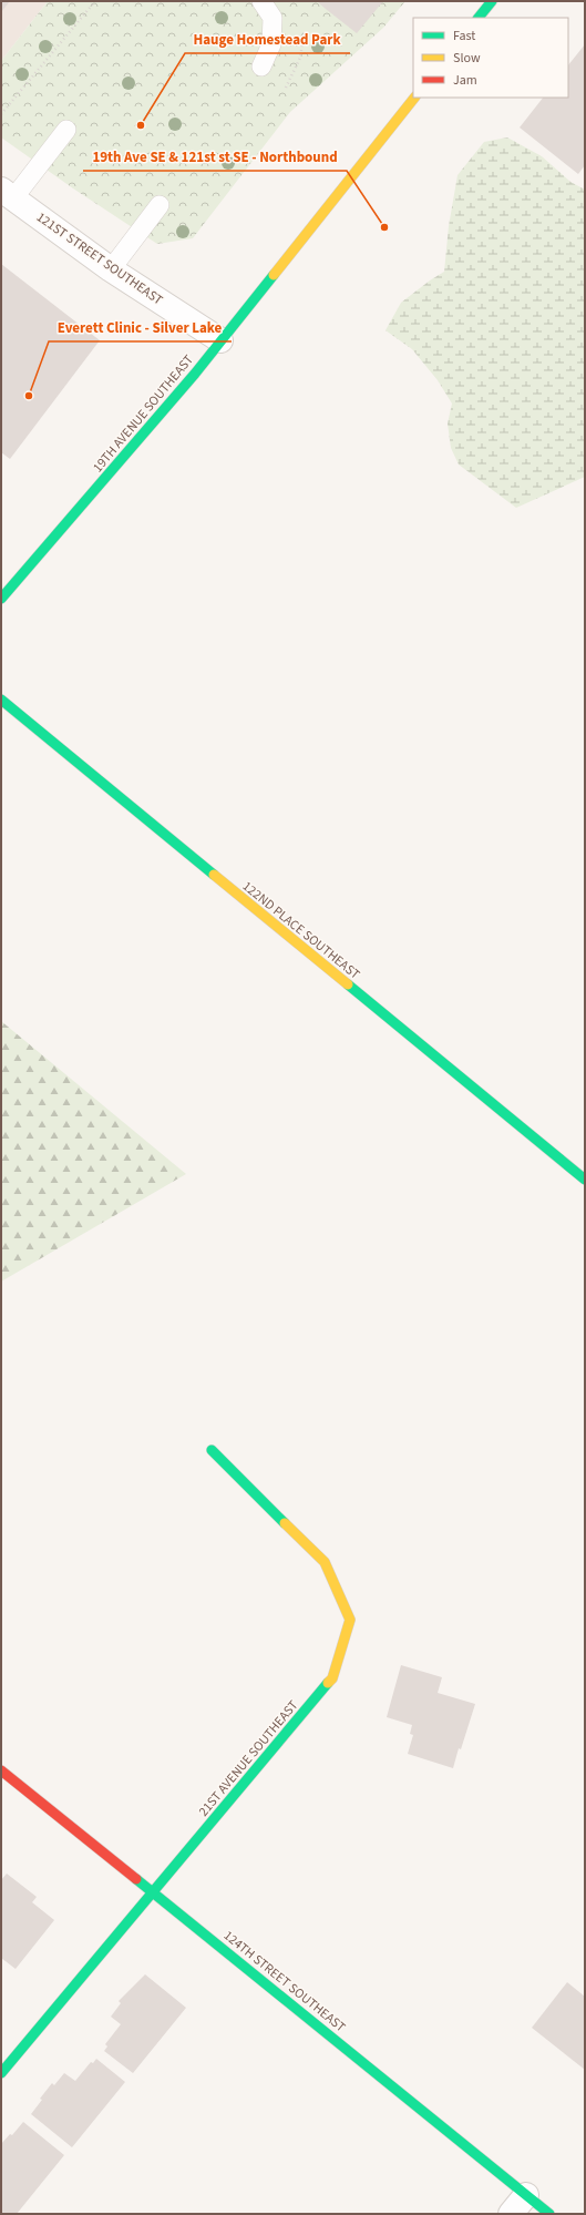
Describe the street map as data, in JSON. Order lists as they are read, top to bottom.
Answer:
{
  "streets": {
    "street": [
      "121ST STREET SOUTHEAST",
      "19TH AVENUE SOUTHEAST",
      "122ND PLACE SOUTHEAST",
      "21ST AVENUE SOUTHEAST",
      "124TH STREET SOUTHEAST"
    ]
  },
  "crossings": [
    ["121ST STREET SOUTHEAST", "19TH AVENUE SOUTHEAST"],
    ["21ST AVENUE SOUTHEAST", "124TH STREET SOUTHEAST"]
  ],
  "places": ["Hauge Homestead Park", "19th Ave SE & 121st st SE - Northbound", "Everett Clinic - Silver Lake"],
  "legend": ["Fast", "Slow", "Jam"]
}
